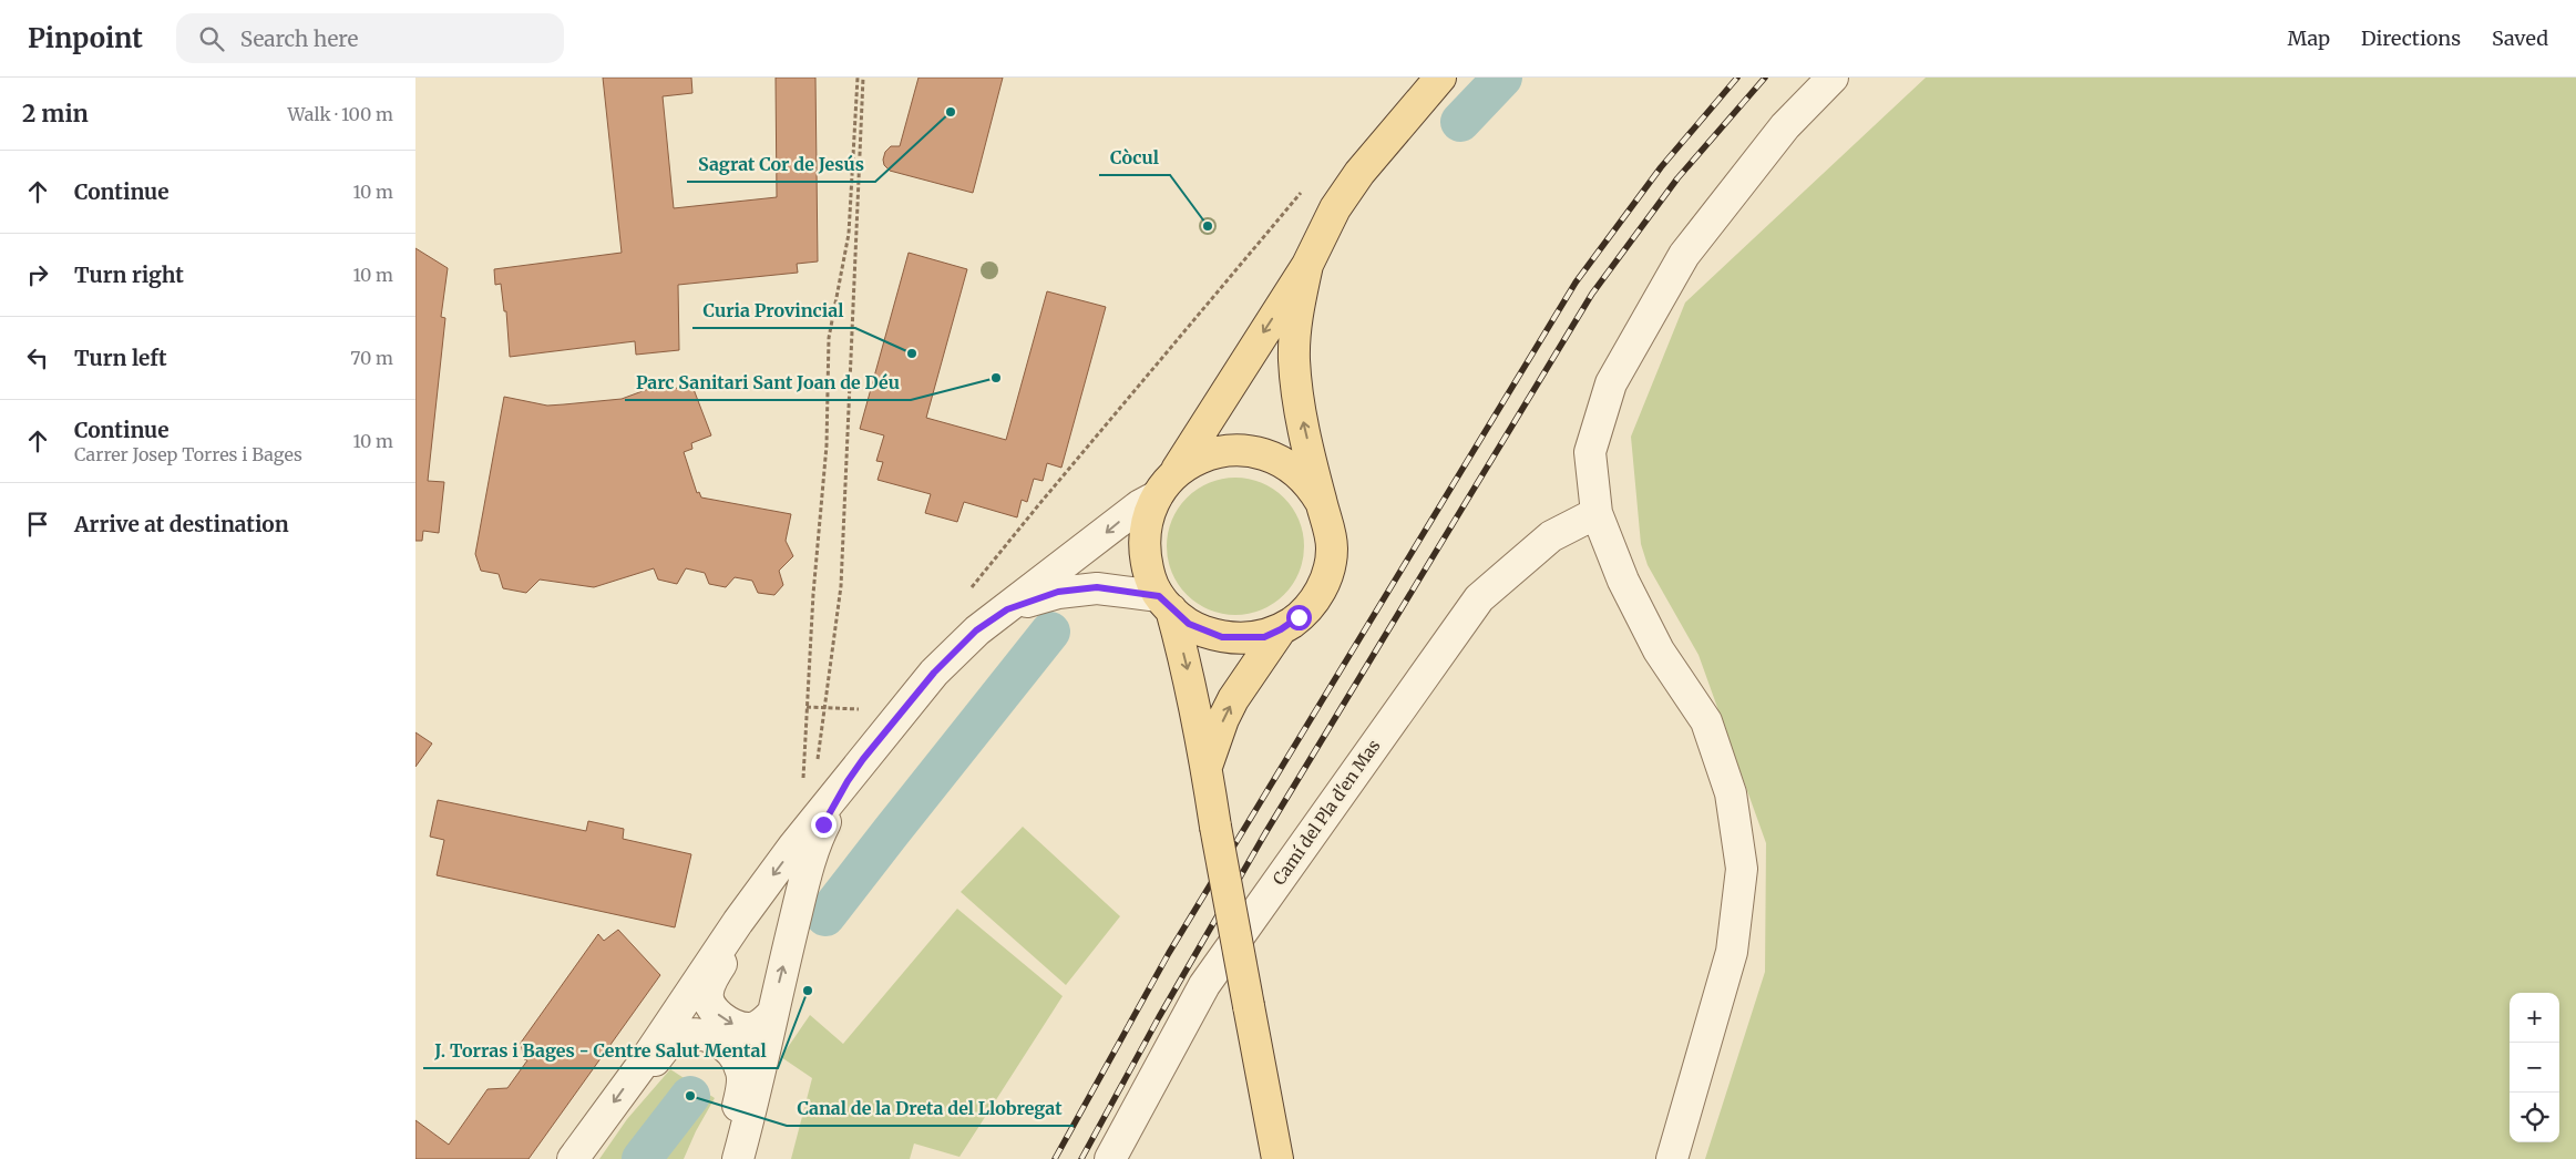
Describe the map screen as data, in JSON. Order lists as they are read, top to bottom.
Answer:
{
  "streets": {
    "street": ["Camí del Pla d'en Mas"]
  },
  "places": [
    "Sagrat Cor de Jesús",
    "Còcul",
    "Curia Provincial",
    "Parc Sanitari Sant Joan de Déu",
    "J. Torras i Bages - Centre Salut Mental",
    "Canal de la Dreta del Llobregat"
  ],
  "page": {
    "header": "Pinpoint",
    "search": "Search here",
    "nav": ["Map", "Directions", "Saved"],
    "heading": ["2 min", "Walk · 100 m"],
    "list": [
      ["Continue", "10 m"],
      ["Turn right", "10 m"],
      ["Turn left", "70 m"],
      ["Continue", "Carrer Josep Torres i Bages", "10 m"],
      "Arrive at destination"
    ],
    "map_buttons": ["+", "−"]
  }
}
